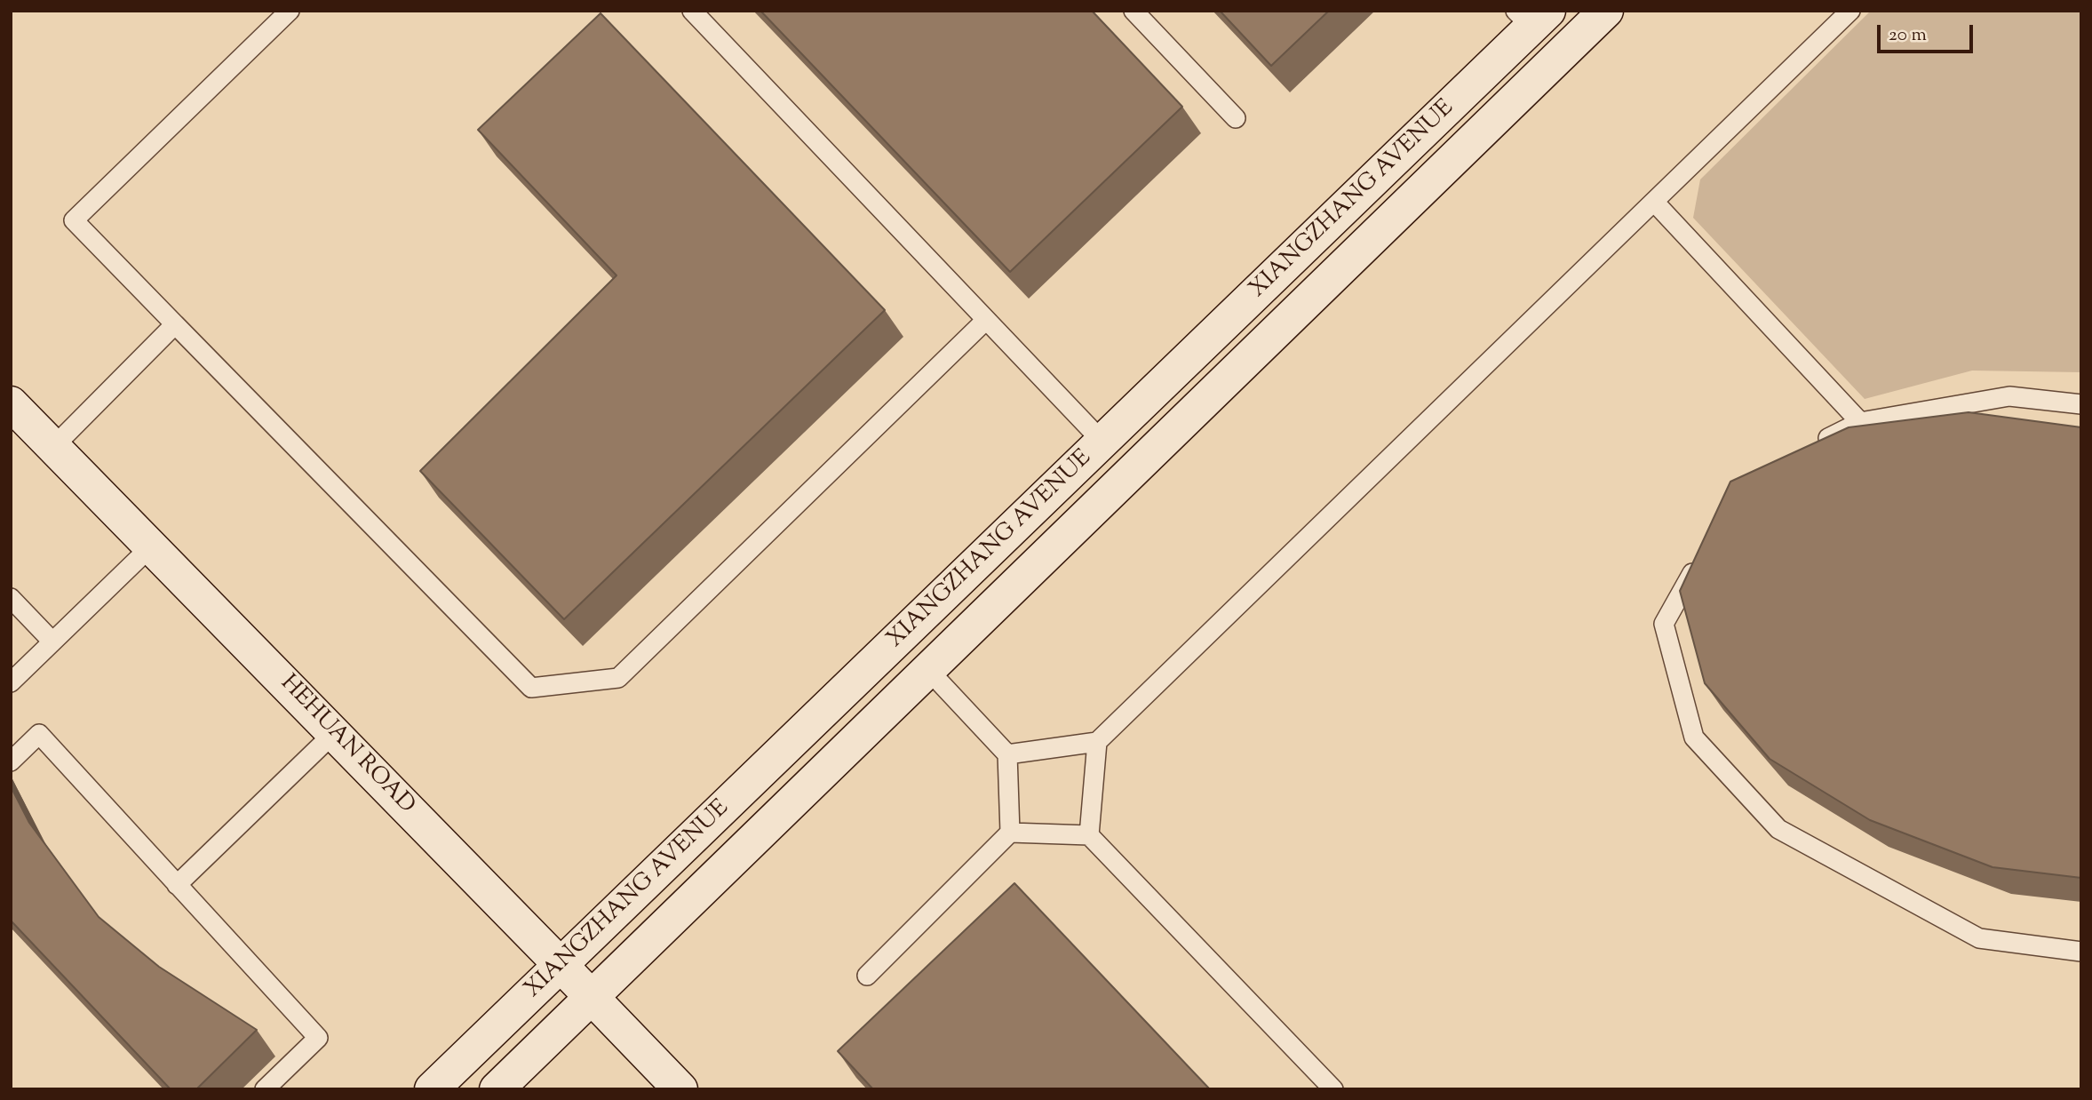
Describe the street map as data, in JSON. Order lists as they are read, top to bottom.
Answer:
{
  "streets": {
    "main road": ["XIANGZHANG AVENUE", "HEHUAN ROAD"]
  },
  "crossings": [
    ["XIANGZHANG AVENUE", "HEHUAN ROAD"]
  ],
  "scale_bar": "20 m"
}
